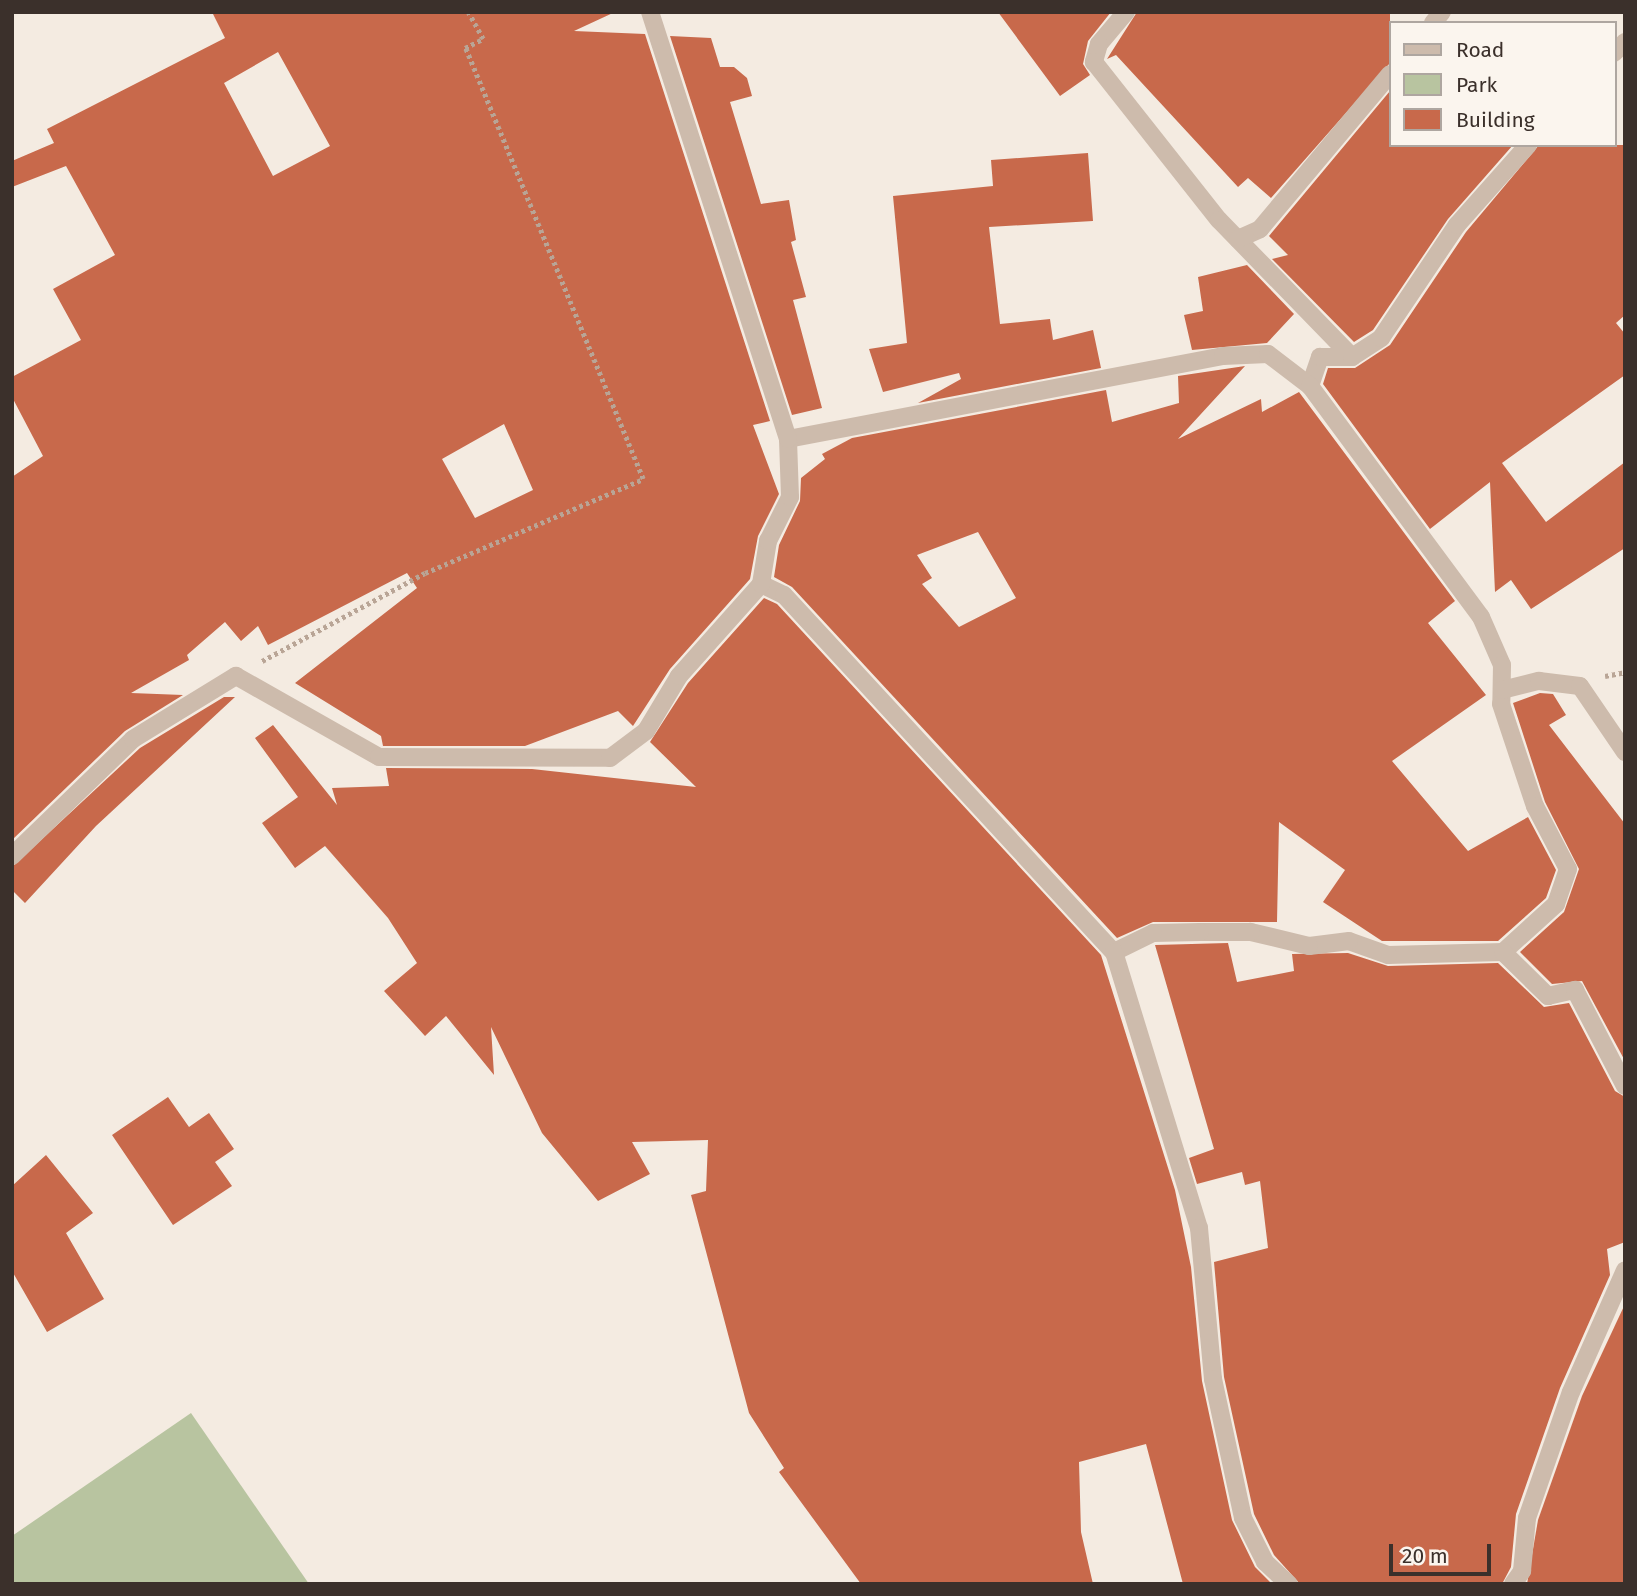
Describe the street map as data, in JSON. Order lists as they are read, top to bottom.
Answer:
{
  "legend": ["Road", "Park", "Building"],
  "scale_bar": "20 m"
}
